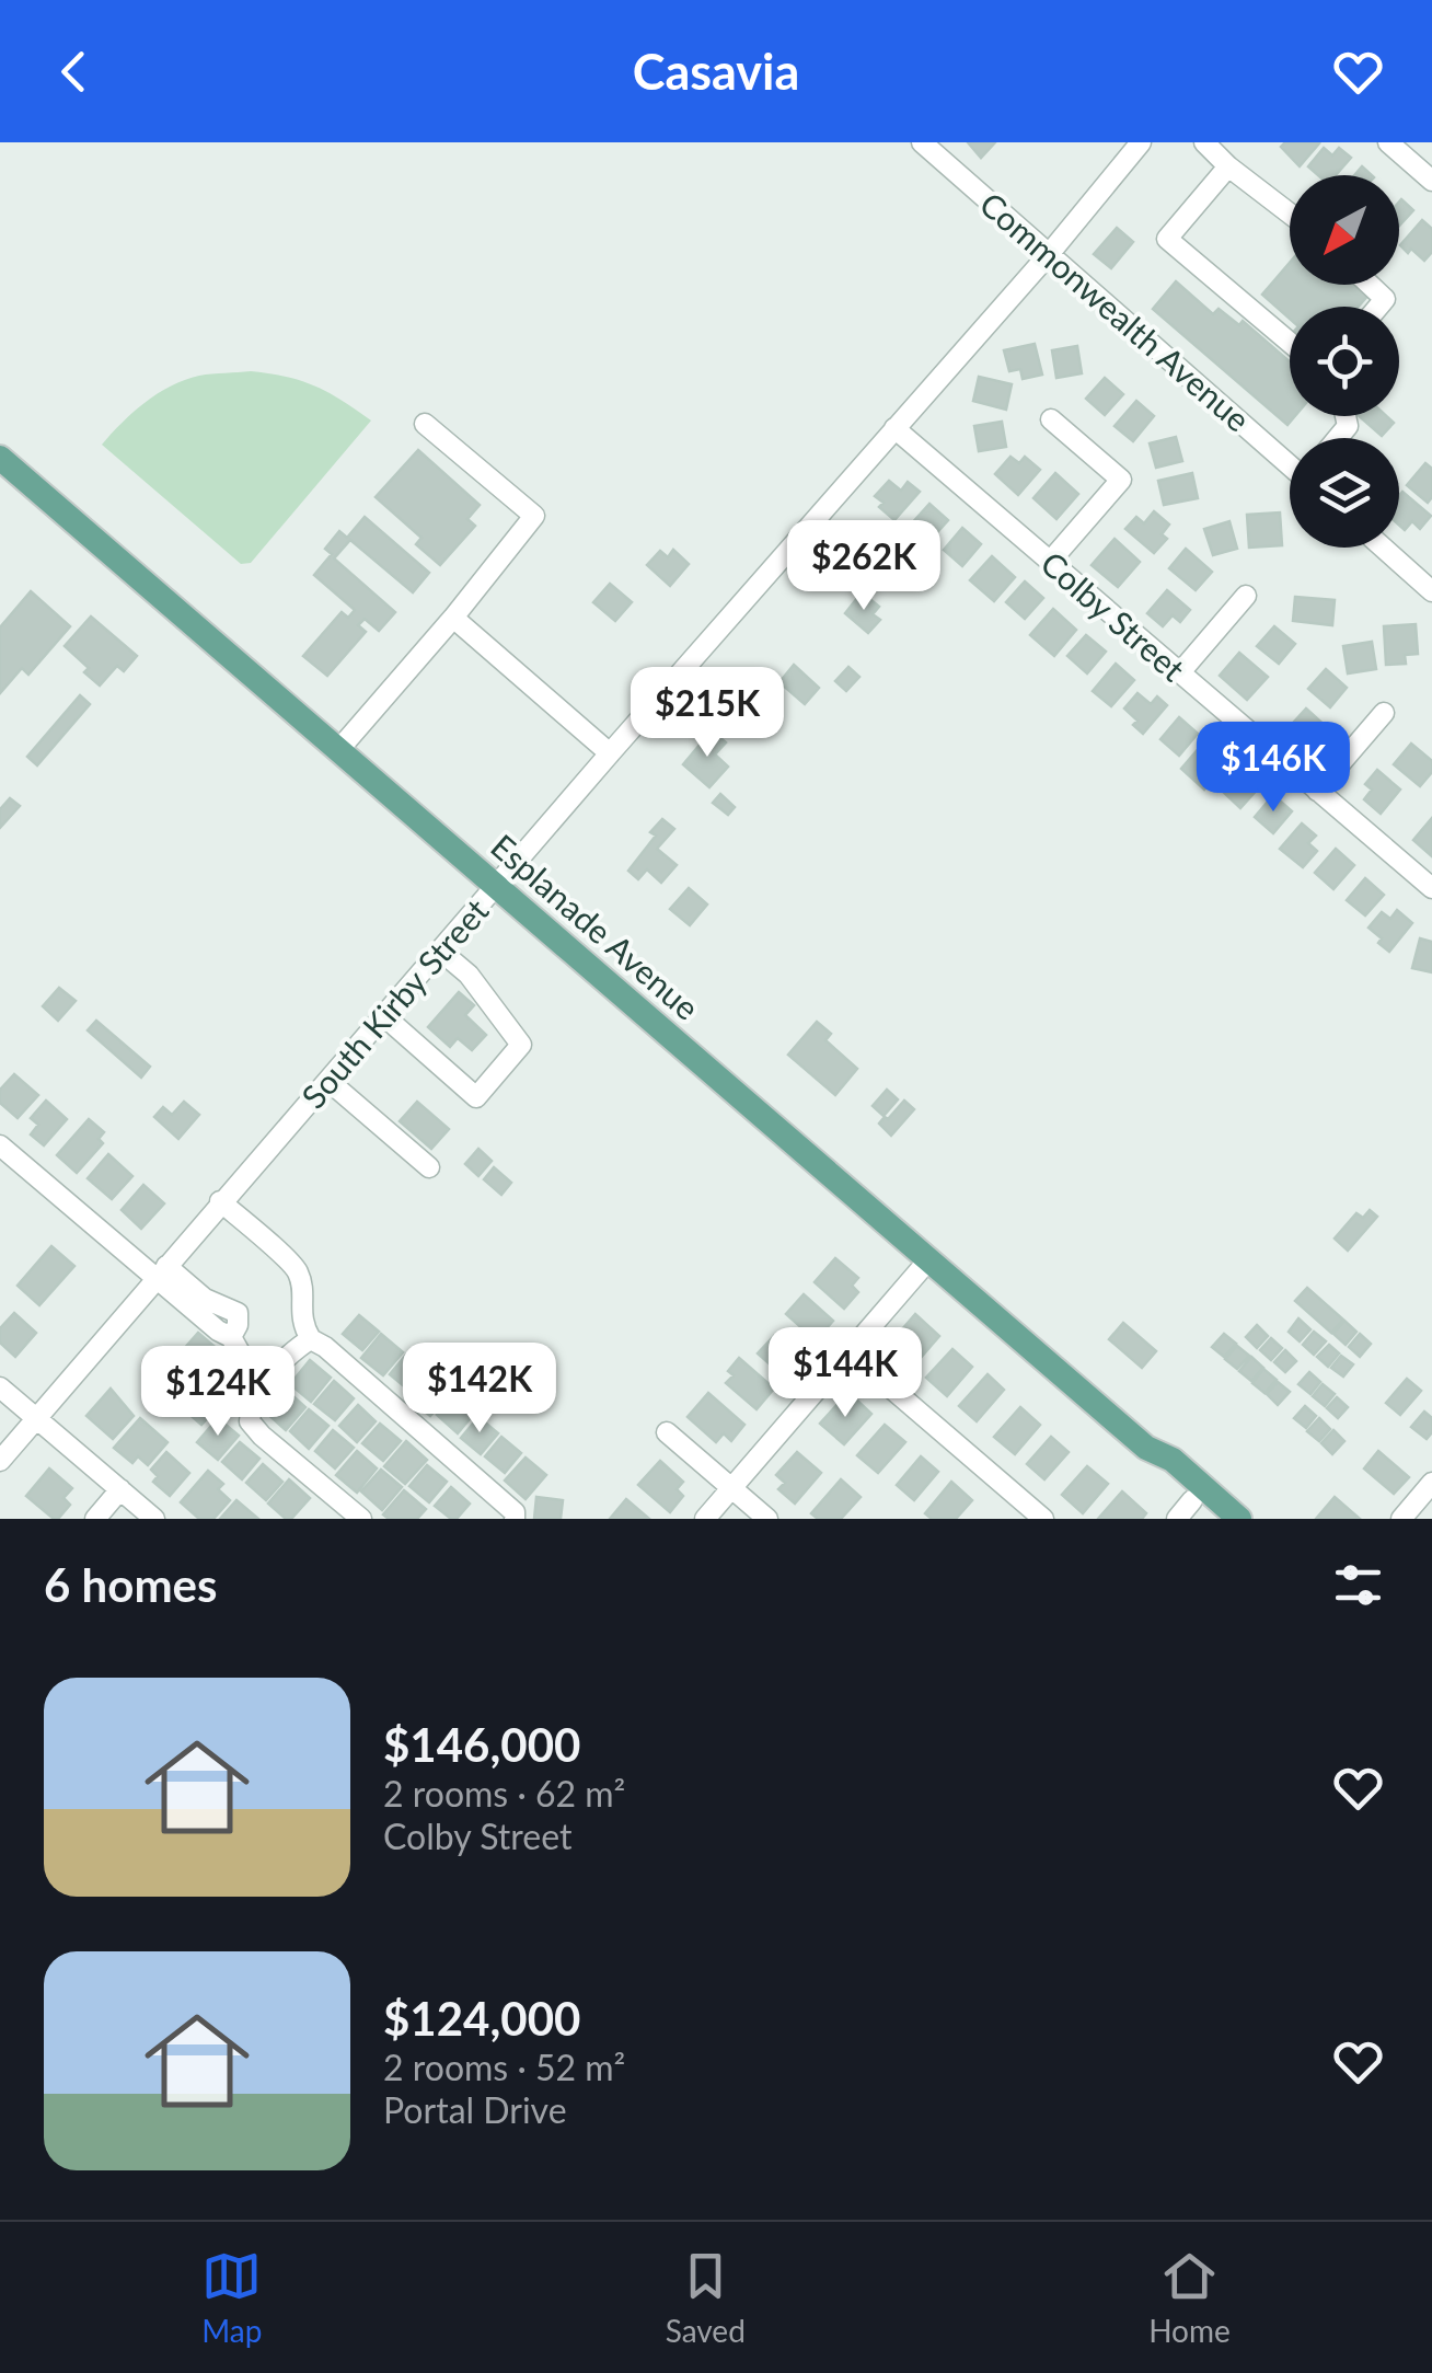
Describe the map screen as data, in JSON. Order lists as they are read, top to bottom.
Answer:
{
  "streets": {
    "main road": ["Esplanade Avenue"],
    "street": ["Commonwealth Avenue", "Colby Street", "South Kirby Street"]
  },
  "crossings": [
    ["Commonwealth Avenue", "South Kirby Street"],
    ["Colby Street", "South Kirby Street"],
    ["Esplanade Avenue", "South Kirby Street"]
  ],
  "north": "bottom left",
  "page": {
    "header": "Casavia",
    "price": [
      "$262K",
      "$215K",
      "$146K",
      "$144K",
      "$142K",
      "$124K"
    ],
    "heading": "6 homes",
    "list": [
      {
        "name": "$146,000",
        "note": "2 rooms · 62 m² · Colby Street"
      },
      {
        "name": "$124,000",
        "note": "2 rooms · 52 m² · Portal Drive"
      }
    ],
    "tabs": ["Map", "Saved", "Home"]
  }
}
